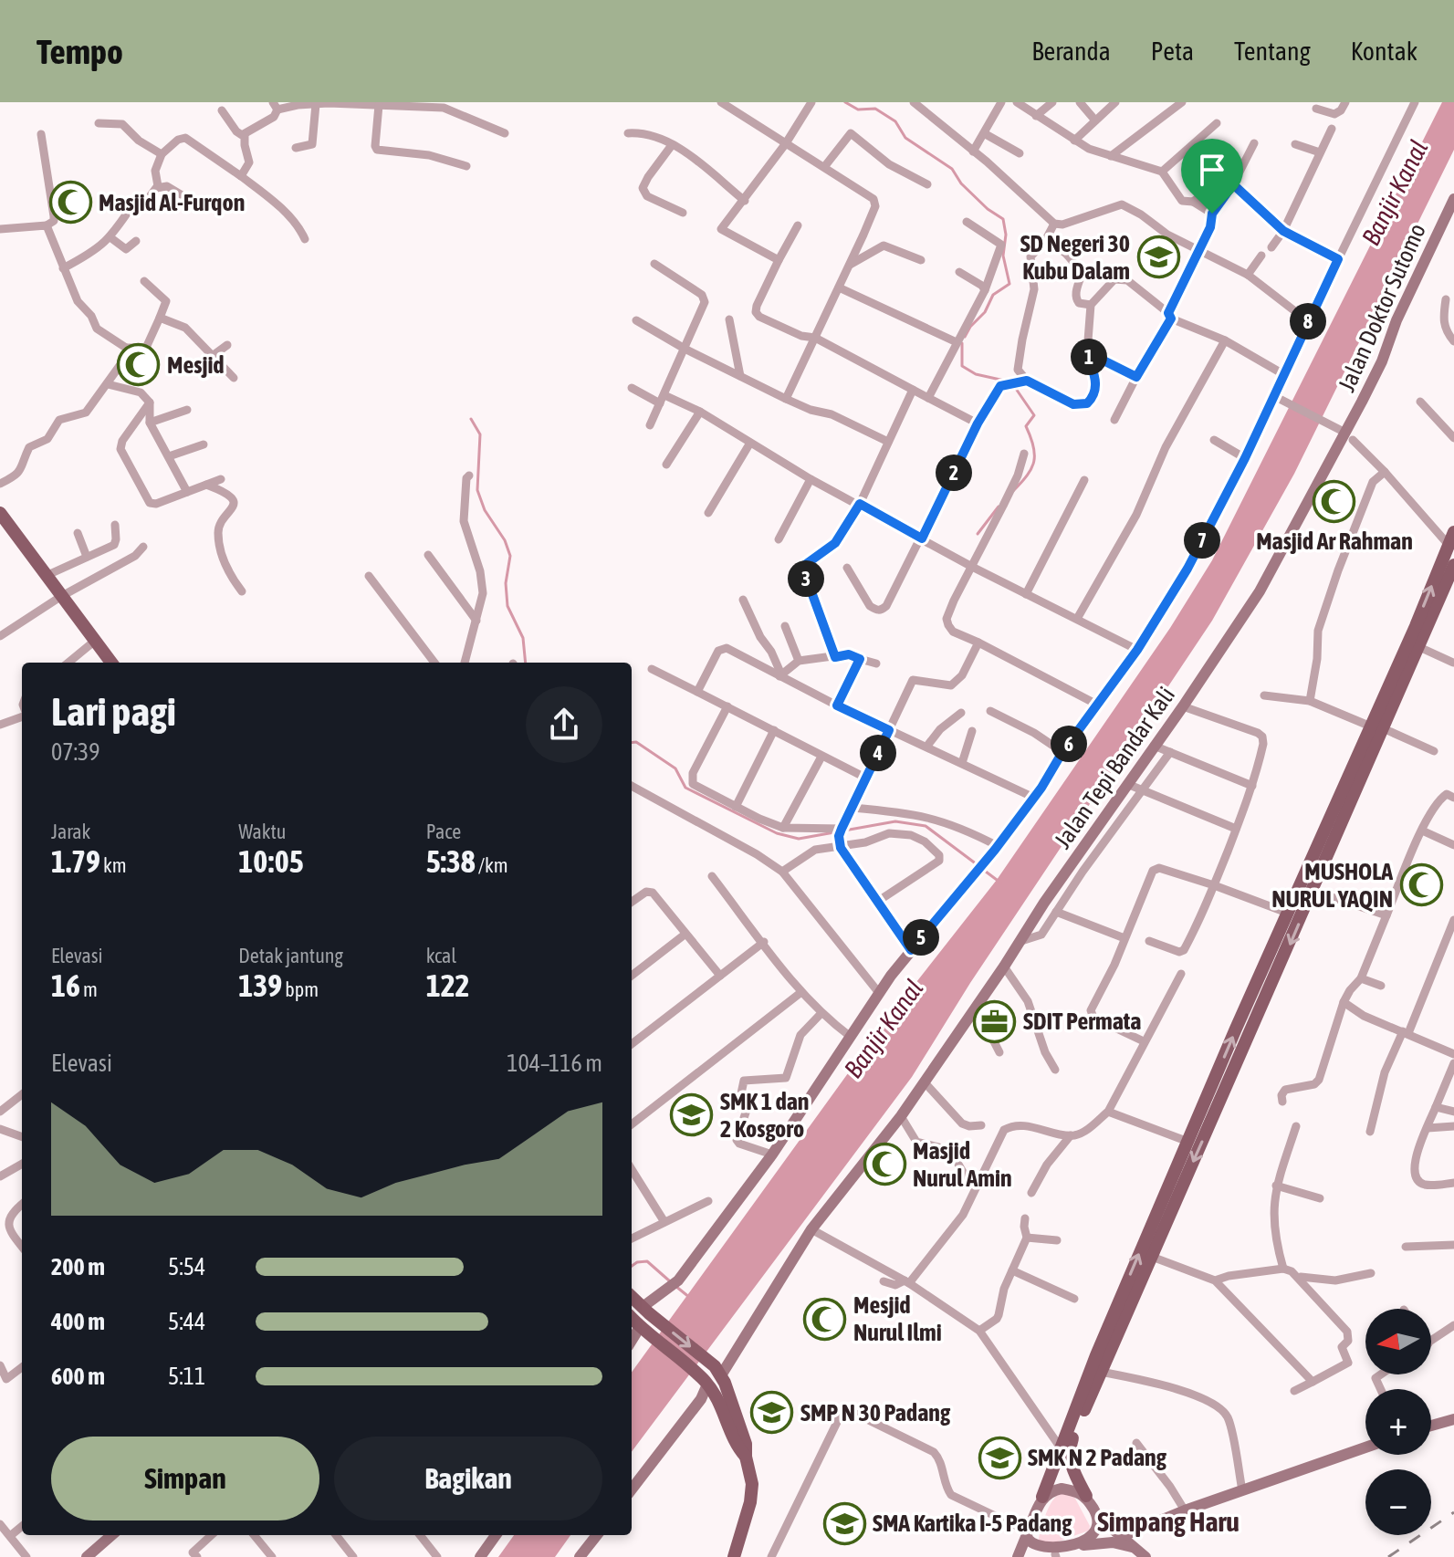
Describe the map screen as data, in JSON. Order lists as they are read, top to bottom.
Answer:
{
  "streets": {
    "street": ["Jalan Doktor Sutomo", "Jalan Tepi Bandar Kali"]
  },
  "crossings": [
    ["Jalan Doktor Sutomo", "Jalan Tepi Bandar Kali"]
  ],
  "districts": ["Simpang Haru"],
  "water": ["Banjir Kanal"],
  "places": {
    "mosque": [
      "Masjid Al-Furqon",
      "Mesjid",
      "Masjid Ar Rahman",
      "MUSHOLA NURUL YAQIN",
      "Masjid Nurul Amin",
      "Mesjid Nurul Ilmi"
    ],
    "school or university": [
      "SD Negeri 30 Kubu Dalam",
      "SMK 1 dan 2 Kosgoro",
      "SMP N 30 Padang",
      "SMK N 2 Padang",
      "SMA Kartika I-5 Padang"
    ],
    "office": ["SDIT Permata"]
  },
  "north": "left",
  "page": {
    "header": "Tempo",
    "nav": [
      "Beranda",
      "Peta",
      "Tentang",
      "Kontak"
    ],
    "pins": [
      "8",
      "1",
      "2",
      "7",
      "3",
      "6",
      "4",
      "5"
    ],
    "heading": ["Lari pagi", "07:39"],
    "stats": [
      ["Jarak", "1.79 km"],
      ["Waktu", "10:05"],
      ["Pace", "5:38 /km"],
      ["Elevasi", "16 m"],
      ["Detak jantung", "139 bpm"],
      ["kcal", "122"]
    ],
    "chart": ["Elevasi", "104–116 m"],
    "list": [
      {
        "name": "200 m",
        "note": "5:54"
      },
      {
        "name": "400 m",
        "note": "5:44"
      },
      {
        "name": "600 m",
        "note": "5:11"
      }
    ],
    "map_buttons": ["+", "−"],
    "buttons": ["Simpan", "Bagikan"]
  }
}
